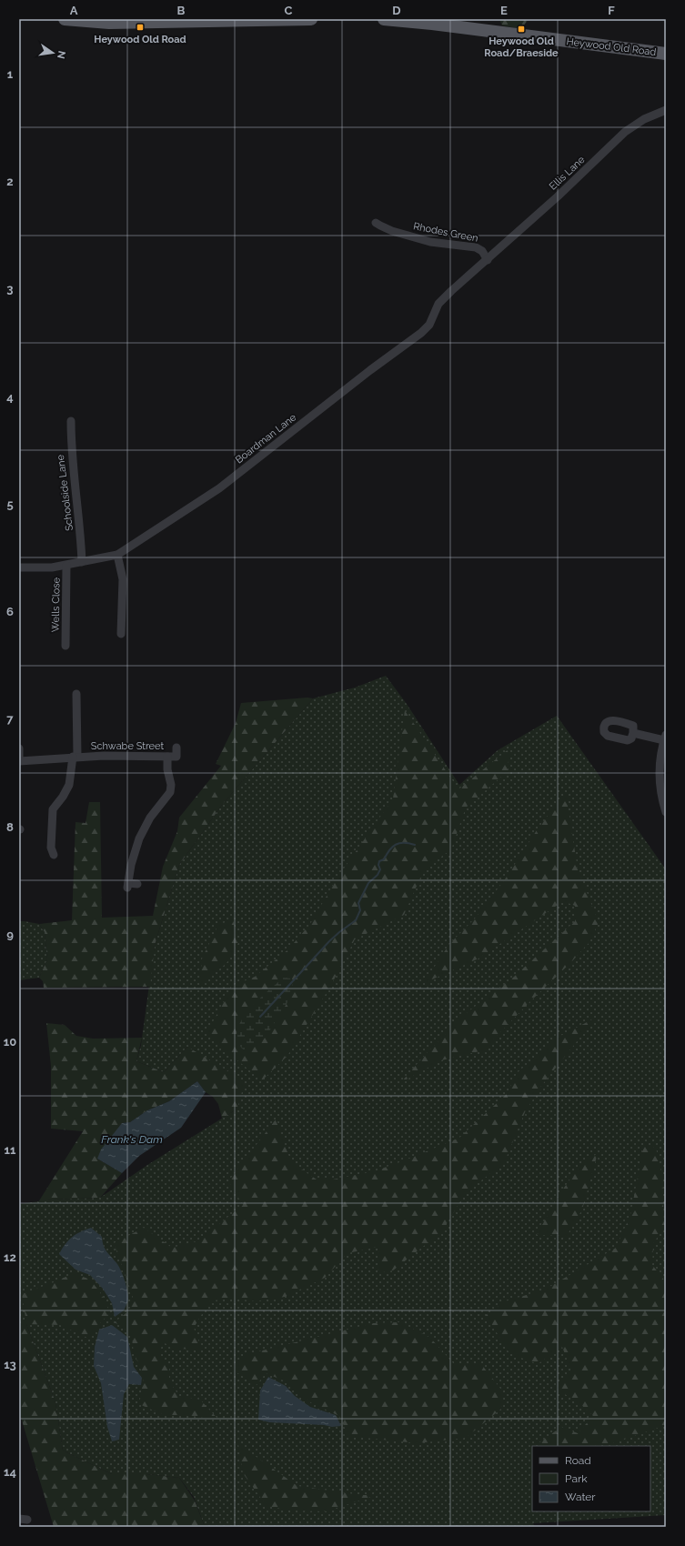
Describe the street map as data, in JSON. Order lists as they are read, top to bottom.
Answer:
{
  "streets": {
    "main road": ["Heywood Old Road"],
    "street": [
      "Ellis Lane",
      "Rhodes Green",
      "Boardman Lane",
      "Schoolside Lane",
      "Wells Close",
      "Schwabe Street"
    ]
  },
  "crossings": [
    ["Ellis Lane", "Rhodes Green"],
    ["Ellis Lane", "Boardman Lane"],
    ["Rhodes Green", "Boardman Lane"],
    ["Boardman Lane", "Schoolside Lane"],
    ["Boardman Lane", "Wells Close"]
  ],
  "water": ["Frank's Dam"],
  "places": {
    "transit": ["Heywood Old Road", "Heywood Old Road/Braeside"]
  },
  "legend": ["Road", "Park", "Water"],
  "north": "right",
  "grid": {
    "columns": [
      "A",
      "B",
      "C",
      "D",
      "E",
      "F"
    ],
    "rows": [
      "1",
      "2",
      "3",
      "4",
      "5",
      "6",
      "7",
      "8",
      "9",
      "10",
      "11",
      "12",
      "13",
      "14"
    ]
  }
}
